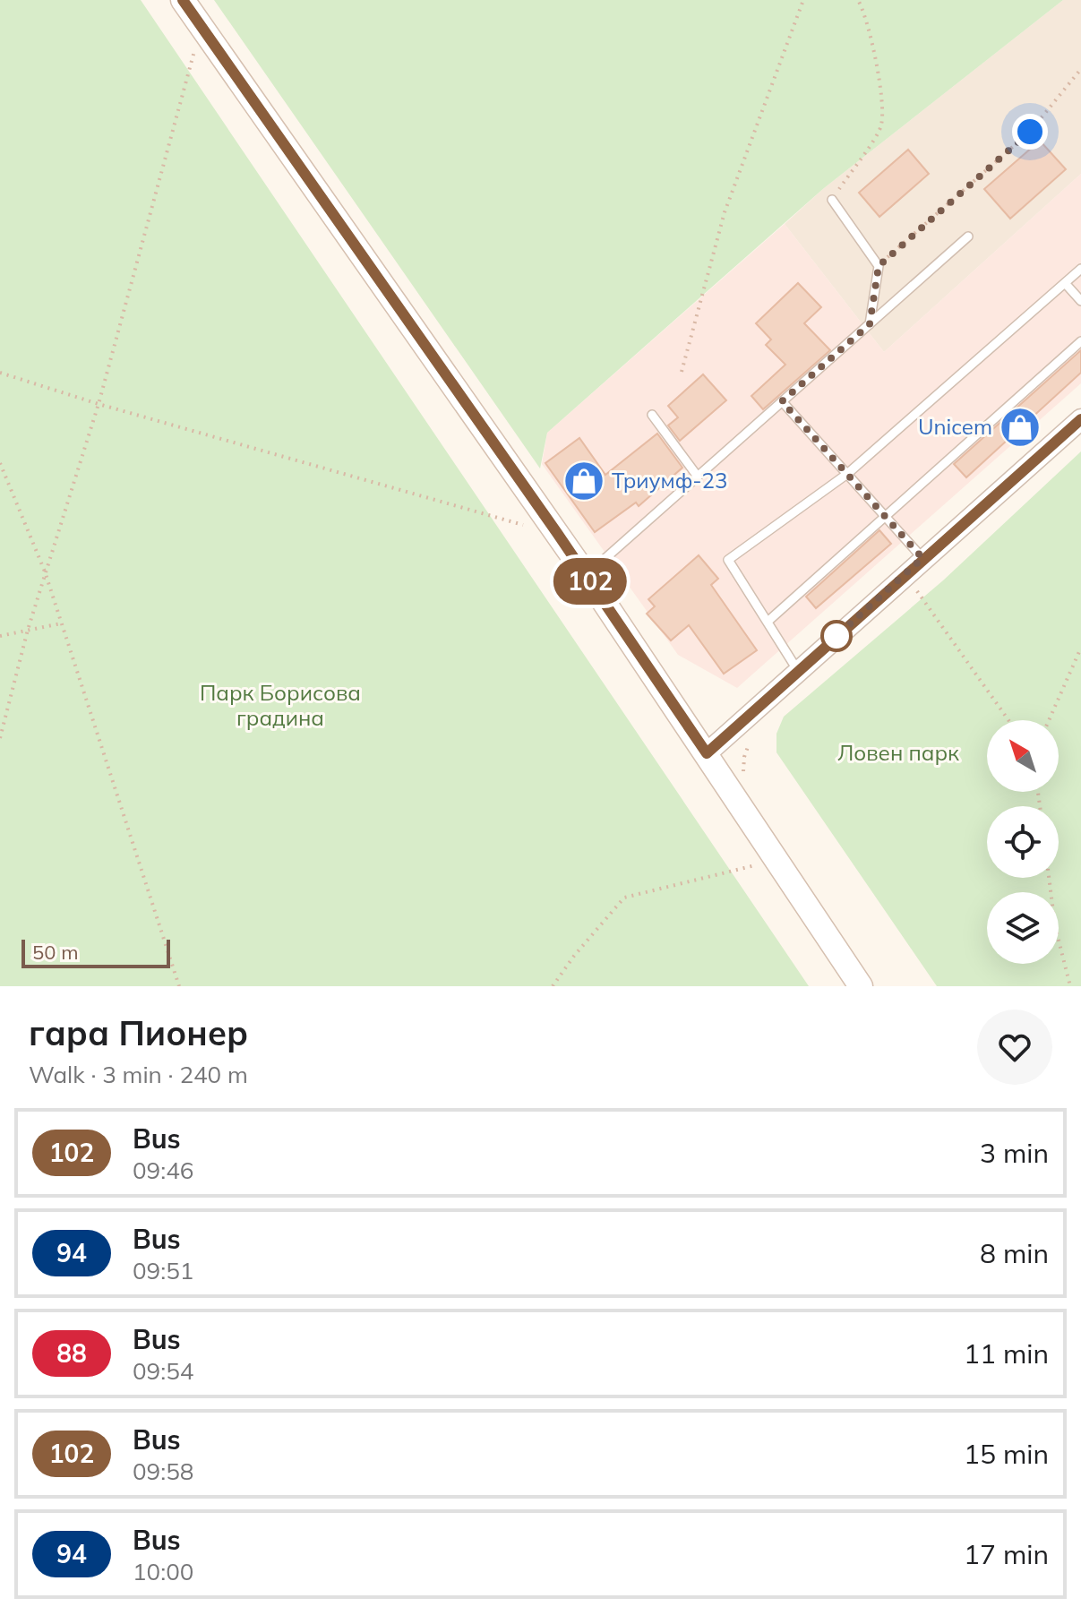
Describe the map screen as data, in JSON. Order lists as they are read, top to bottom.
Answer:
{
  "parks": ["Парк Борисова градина", "Ловен парк"],
  "places": {
    "shop": ["Unicem", "Триумф-23"]
  },
  "lines": ["bus line 102"],
  "scale_bar": "50 m",
  "north": "top left",
  "page": {
    "on_map": "102",
    "scale": "50 m",
    "heading": ["гара Пионер", "Walk · 3 min · 240 m"],
    "list": [
      {
        "mark": "102",
        "name": "Bus",
        "note": "09:46",
        "value": "3 min"
      },
      {
        "mark": "94",
        "name": "Bus",
        "note": "09:51",
        "value": "8 min"
      },
      {
        "mark": "88",
        "name": "Bus",
        "note": "09:54",
        "value": "11 min"
      },
      {
        "mark": "102",
        "name": "Bus",
        "note": "09:58",
        "value": "15 min"
      },
      {
        "mark": "94",
        "name": "Bus",
        "note": "10:00",
        "value": "17 min"
      }
    ]
  }
}
